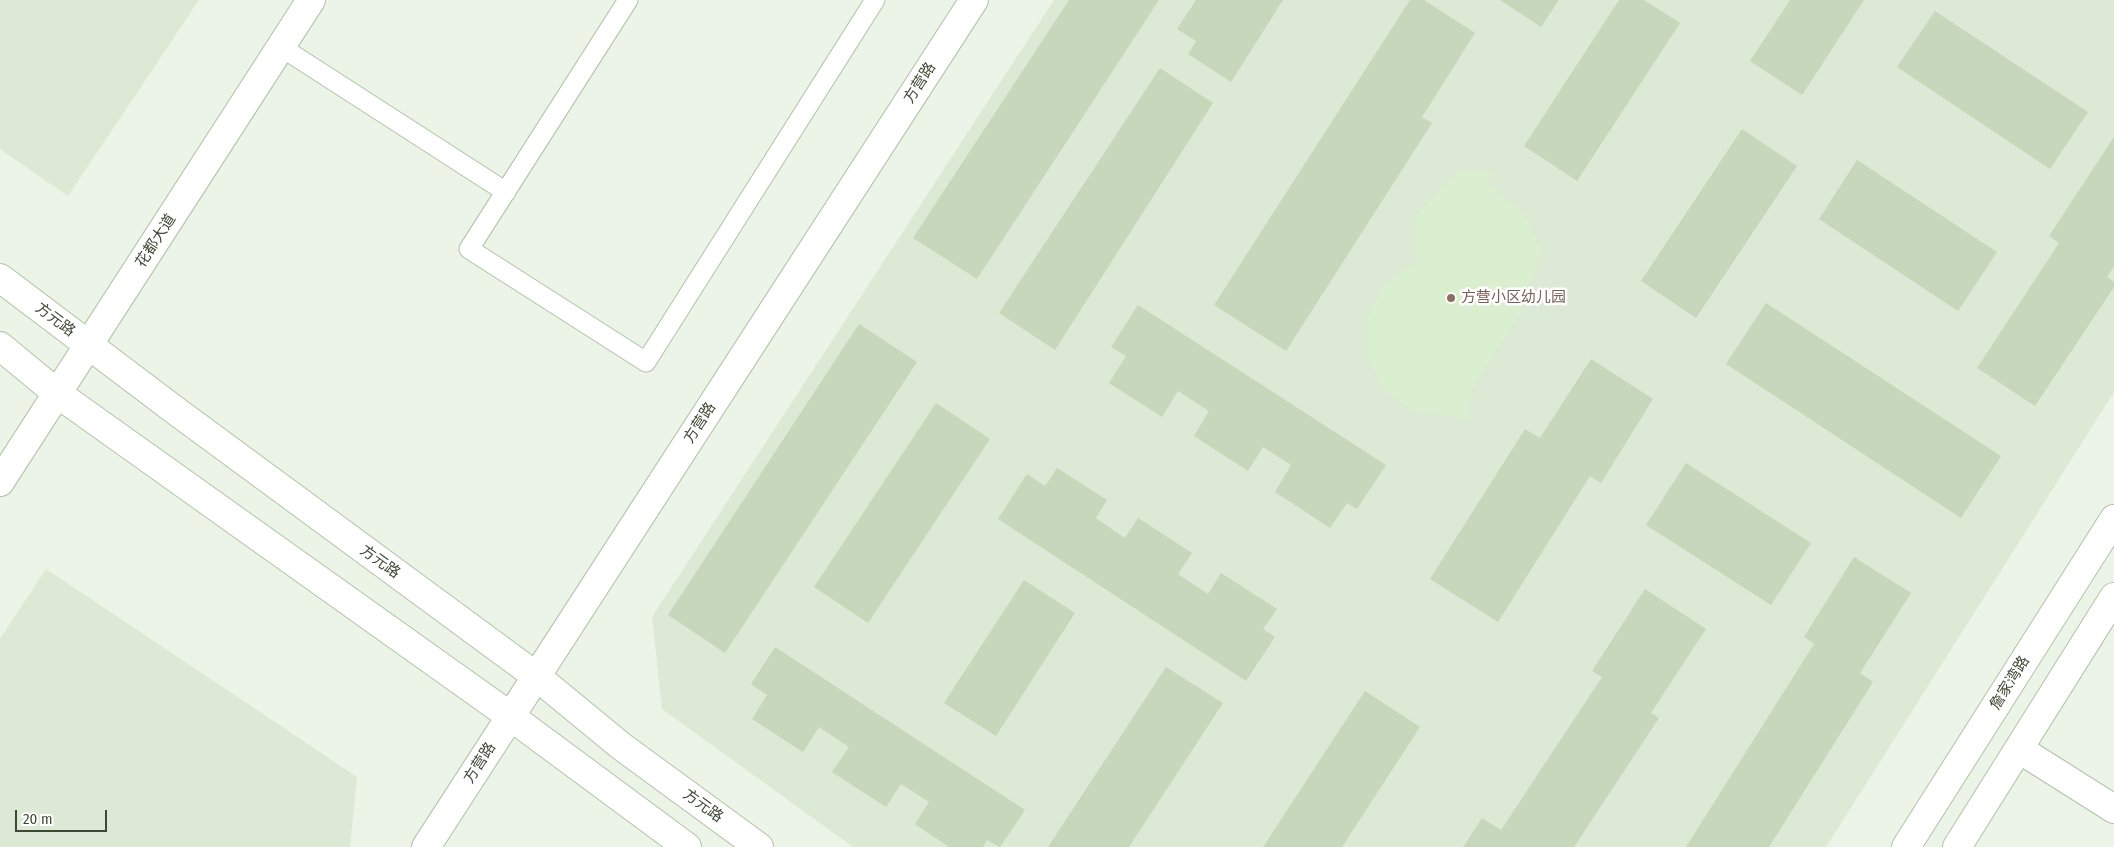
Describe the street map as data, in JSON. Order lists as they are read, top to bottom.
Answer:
{
  "streets": {
    "street": [
      "方营路",
      "花都大道",
      "方元路",
      "詹家湾路"
    ]
  },
  "crossings": [
    ["方营路", "方元路"],
    ["花都大道", "方元路"]
  ],
  "places": ["方营小区幼儿园"],
  "scale_bar": "20 m"
}
